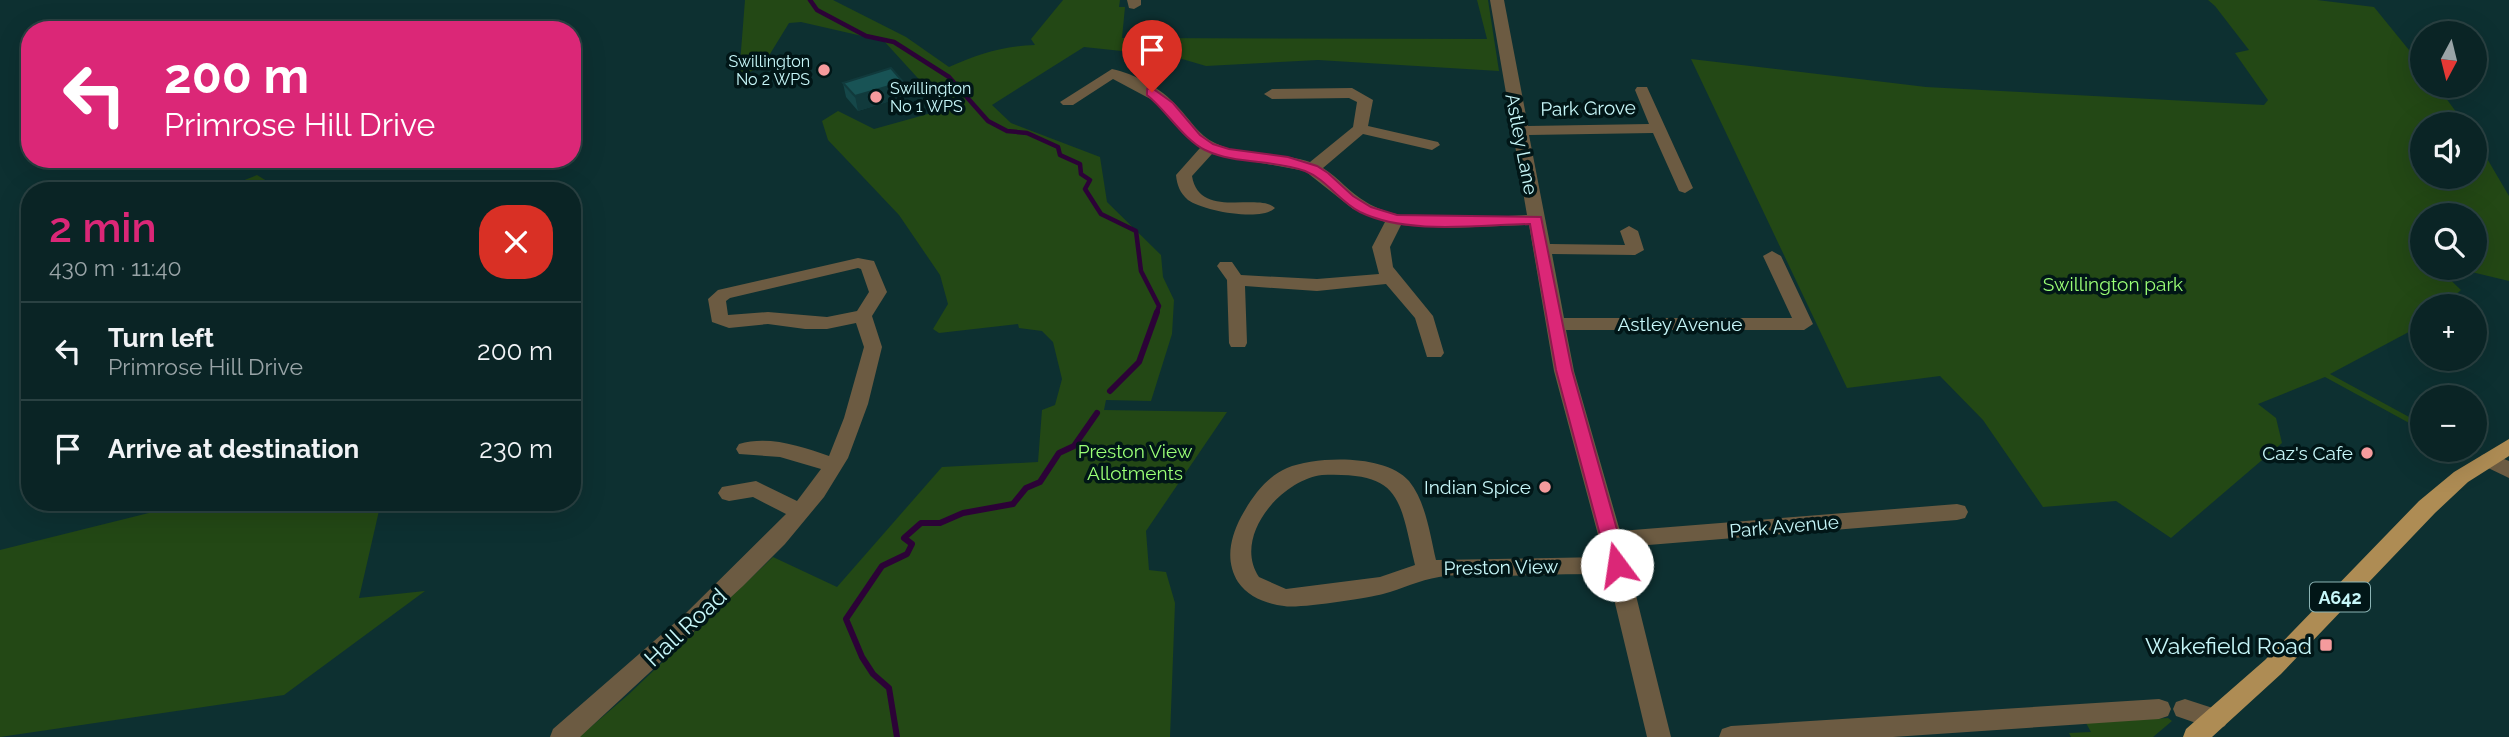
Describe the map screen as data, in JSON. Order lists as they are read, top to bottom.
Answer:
{
  "streets": {
    "main road": ["A642"],
    "street": [
      "Park Grove",
      "Astley Lane",
      "Astley Avenue",
      "Park Avenue",
      "Preston View",
      "Hall Road"
    ]
  },
  "crossings": [
    ["Park Grove", "Astley Lane"],
    ["Astley Lane", "Astley Avenue"],
    ["Astley Lane", "Park Avenue"],
    ["Astley Lane", "Preston View"]
  ],
  "parks": ["Swillington park", "Preston View Allotments"],
  "places": {
    "other": [
      "Swillington No 2 WPS",
      "Swillington No 1 WPS",
      "Caz's Cafe",
      "Indian Spice"
    ],
    "transit": ["Wakefield Road"]
  },
  "north": "bottom",
  "page": {
    "map_buttons": ["+", "−"],
    "turn": ["200 m", "Primrose Hill Drive"],
    "heading": ["2 min", "430 m · 11:40"],
    "list": [
      {
        "name": "Turn left",
        "note": "Primrose Hill Drive",
        "value": "200 m"
      },
      {
        "name": "Arrive at destination",
        "value": "230 m"
      }
    ]
  }
}
